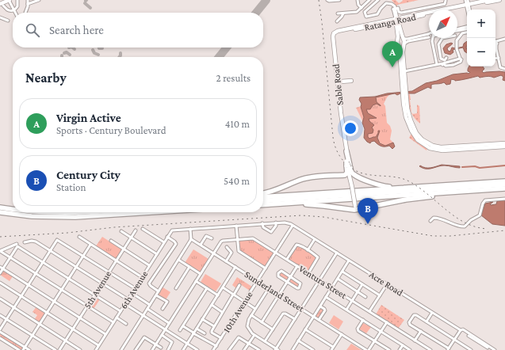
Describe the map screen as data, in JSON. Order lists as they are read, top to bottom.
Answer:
{
  "streets": {
    "main road": ["Ratanga Road", "Sable Road"],
    "street": [
      "Ventura Street",
      "Acre Road",
      "5th Avenue",
      "6th Avenue",
      "Sunderland Street",
      "10th Avenue"
    ]
  },
  "crossings": [
    ["Ratanga Road", "Sable Road"],
    ["Ventura Street", "Sunderland Street"],
    ["Ventura Street", "10th Avenue"],
    ["Acre Road", "6th Avenue"],
    ["Acre Road", "10th Avenue"],
    ["Sunderland Street", "10th Avenue"]
  ],
  "north": "top right",
  "page": {
    "map_buttons": ["+", "−"],
    "search": "Search here",
    "pins": ["A", "B"],
    "heading": ["Nearby", "2 results"],
    "list": [
      {
        "mark": "A",
        "name": "Virgin Active",
        "note": "Sports · Century Boulevard",
        "value": "410 m"
      },
      {
        "mark": "B",
        "name": "Century City",
        "note": "Station",
        "value": "540 m"
      }
    ]
  }
}
